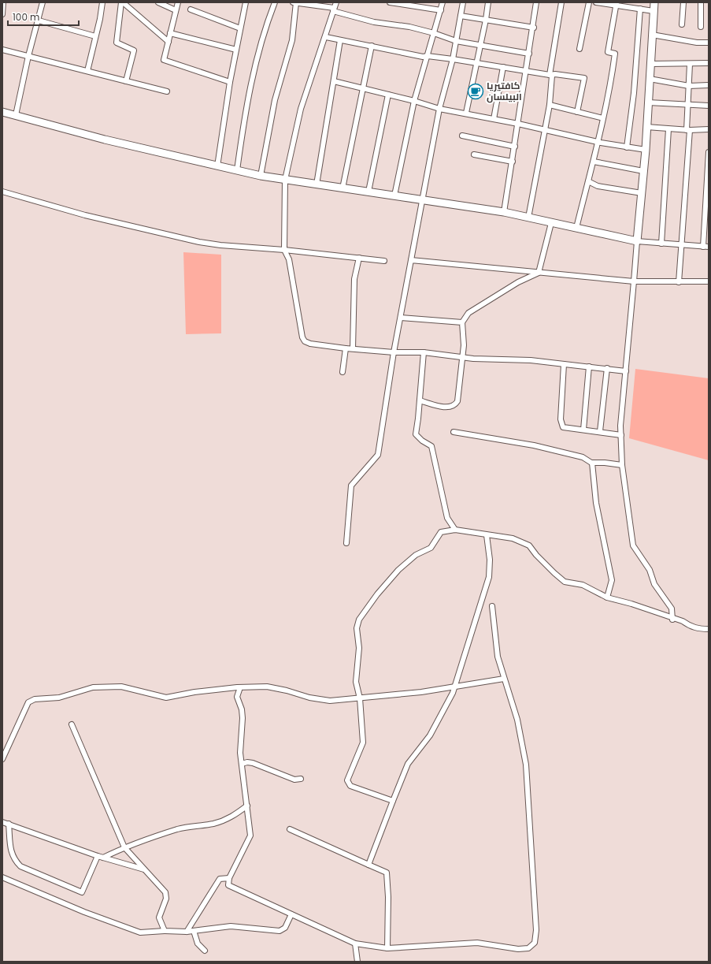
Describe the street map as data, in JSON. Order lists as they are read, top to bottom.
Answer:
{
  "places": {
    "cafe": ["كافتيريا البيلسان"]
  },
  "scale_bar": "100 m"
}
